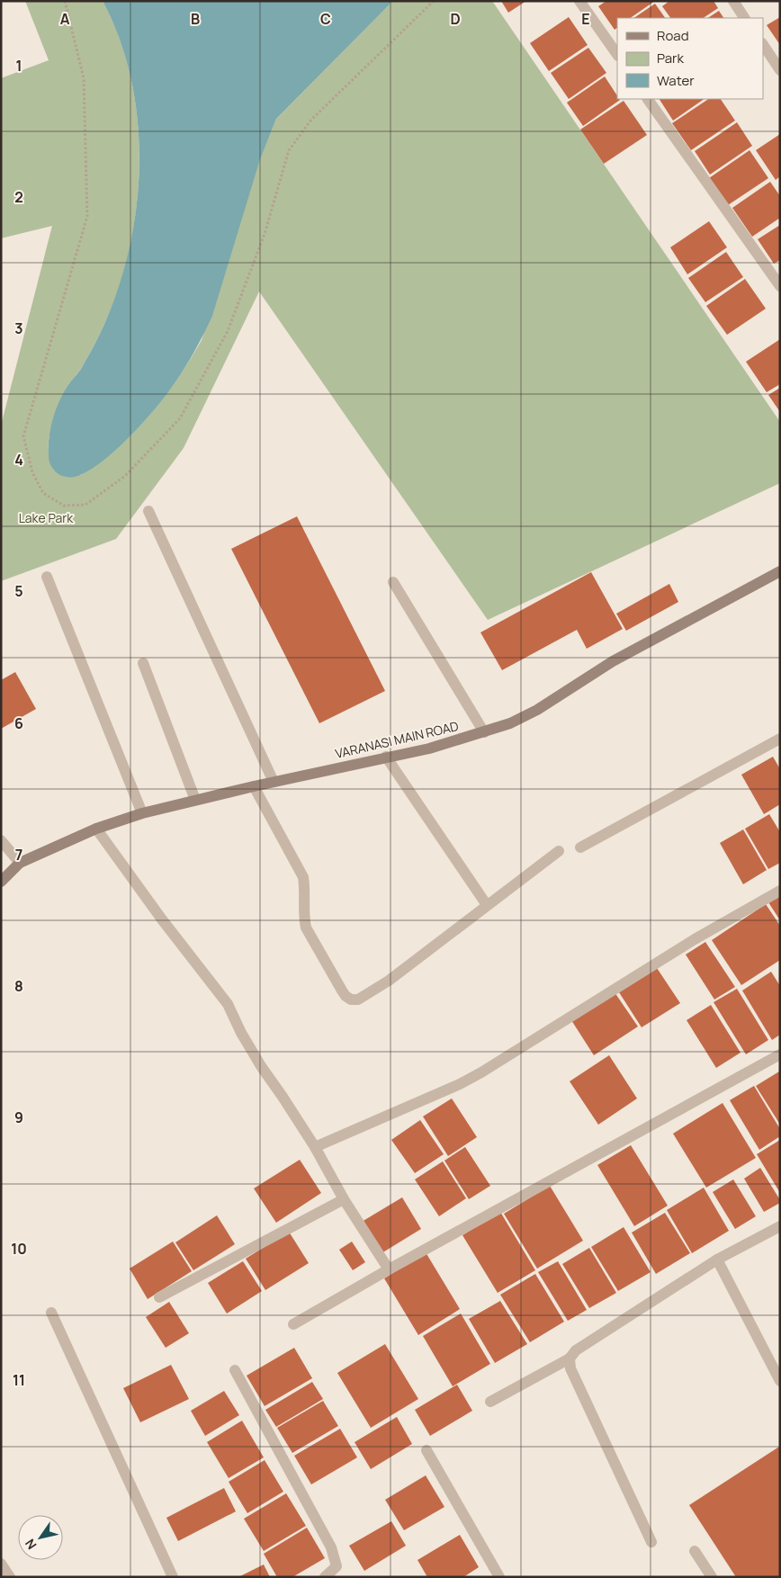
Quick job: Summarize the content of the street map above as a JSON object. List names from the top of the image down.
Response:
{
  "streets": {
    "street": ["VARANASI MAIN ROAD"]
  },
  "parks": ["Lake Park"],
  "legend": ["Road", "Park", "Water"],
  "north": "bottom left",
  "grid": {
    "columns": [
      "A",
      "B",
      "C",
      "D",
      "E"
    ],
    "rows": [
      "1",
      "2",
      "3",
      "4",
      "5",
      "6",
      "7",
      "8",
      "9",
      "10",
      "11"
    ]
  }
}
